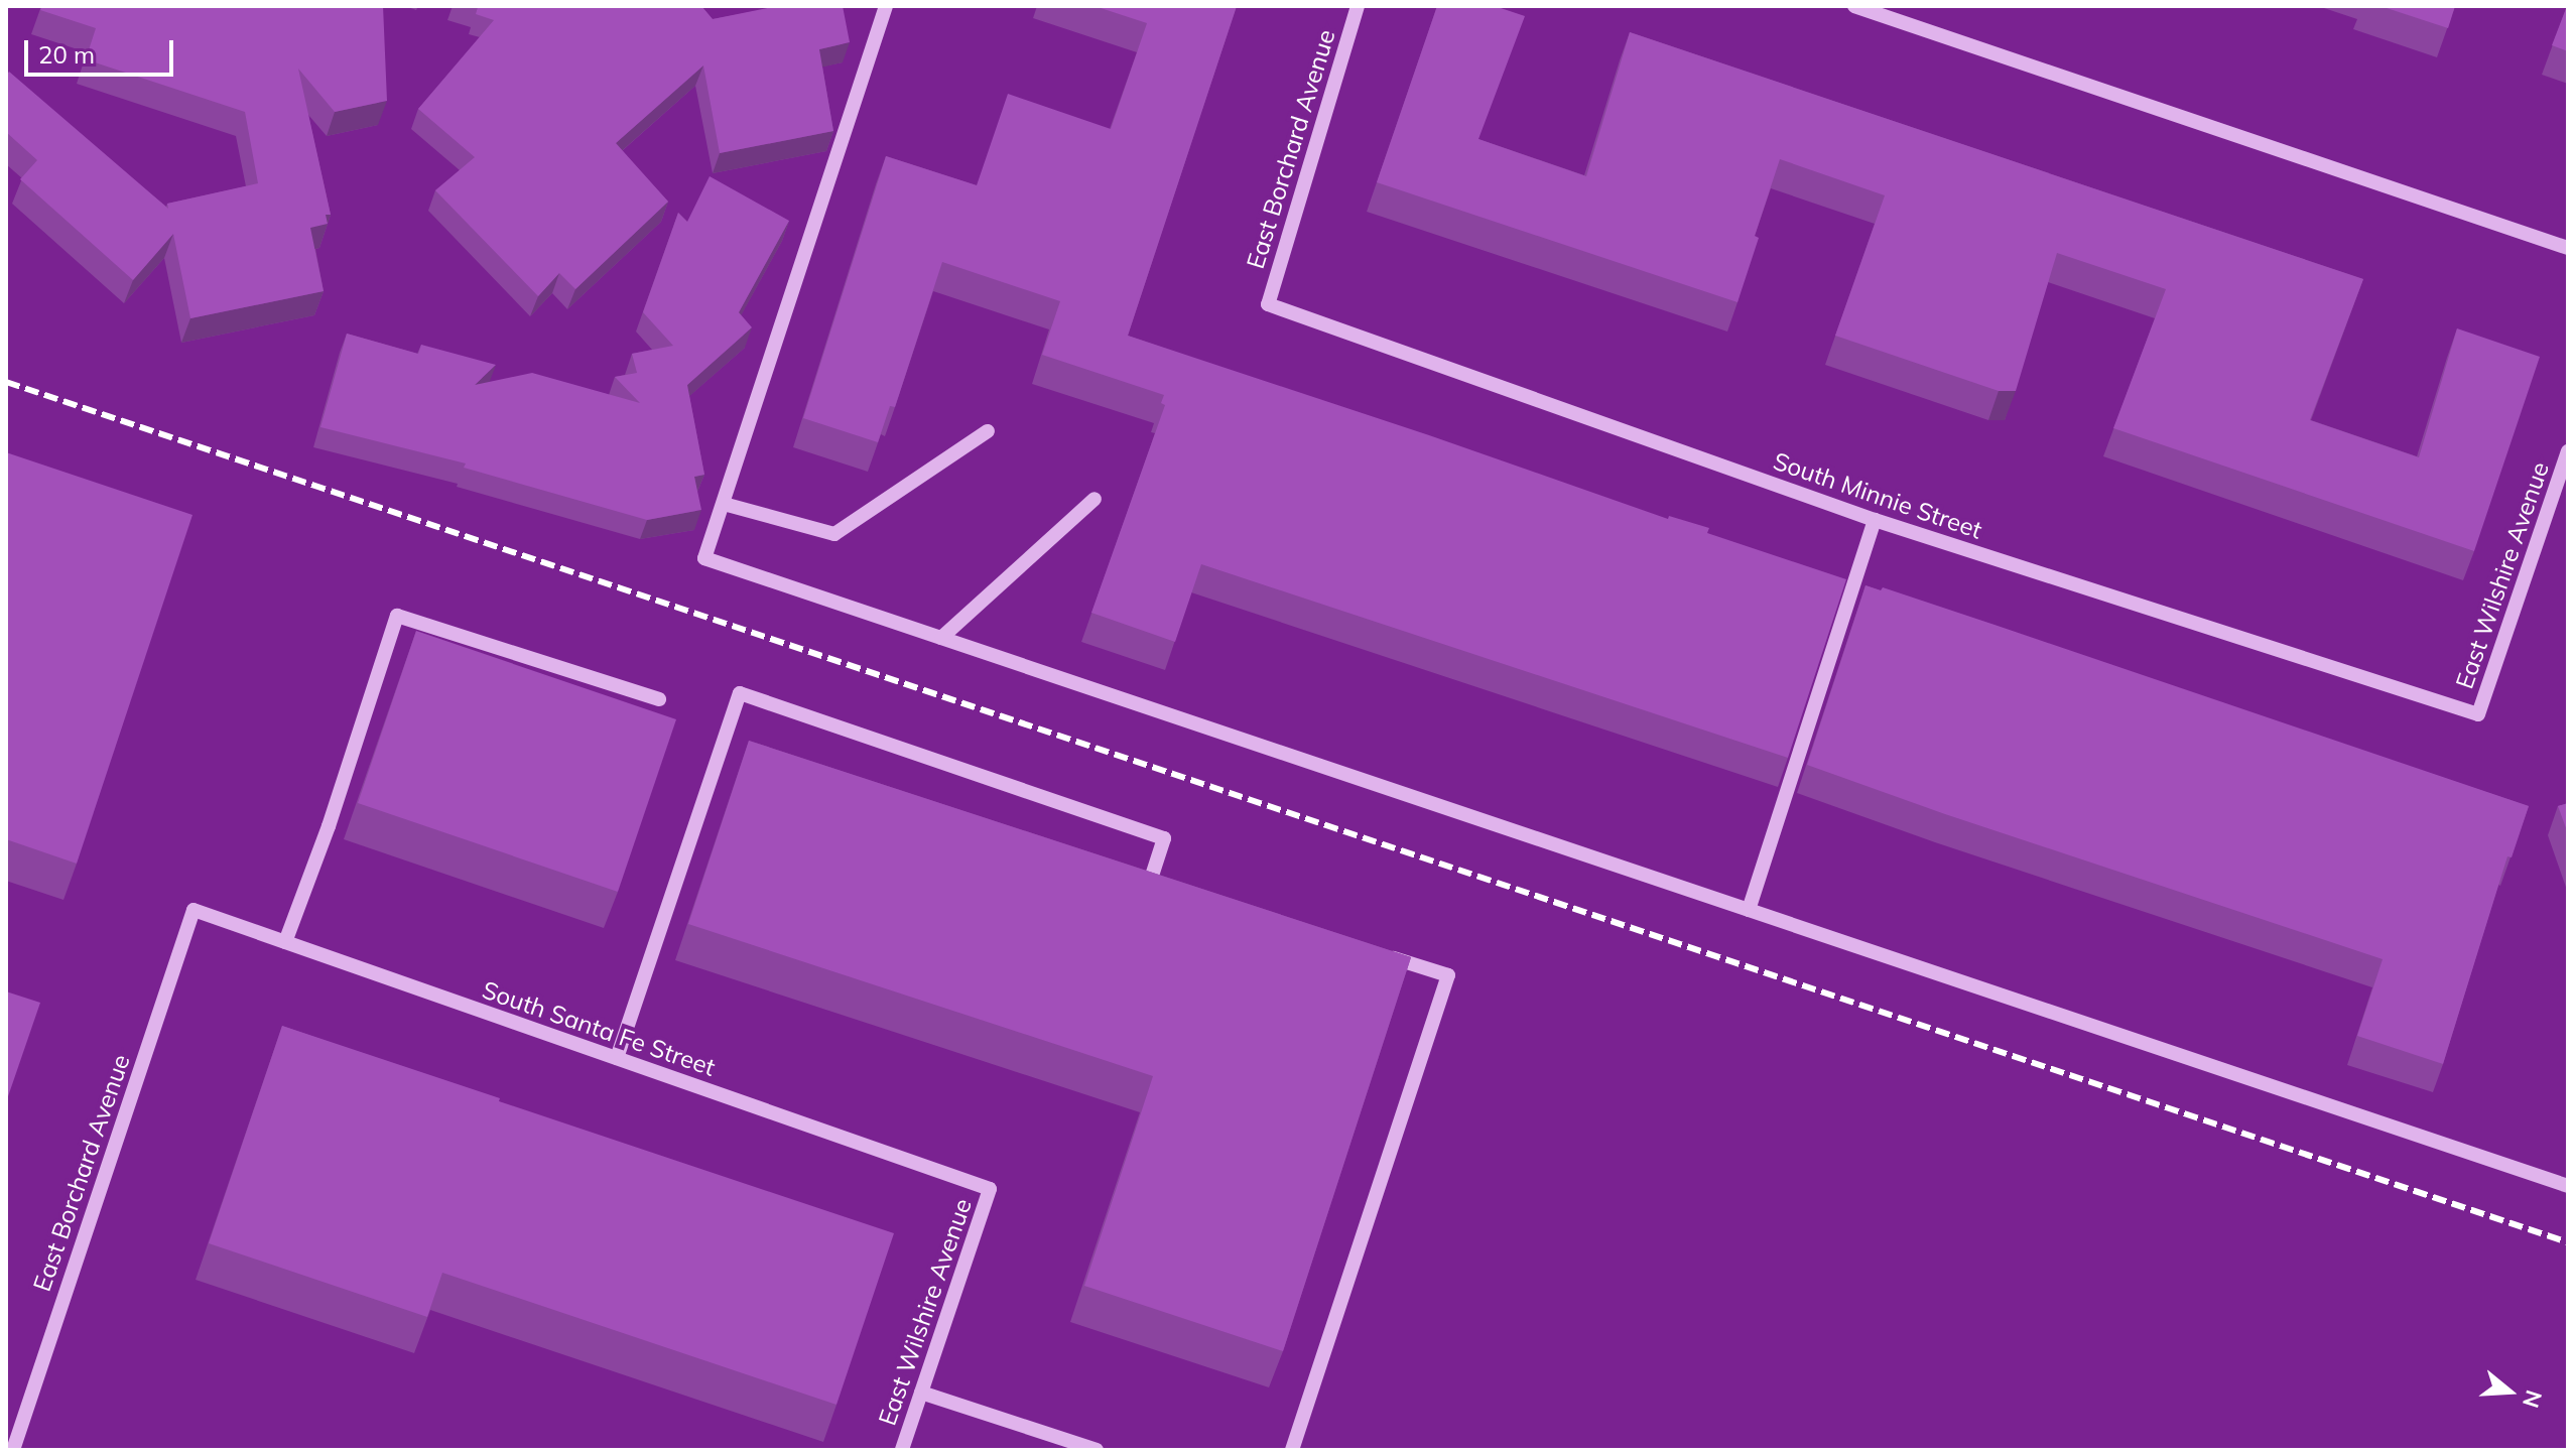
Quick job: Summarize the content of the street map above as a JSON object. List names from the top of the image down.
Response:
{
  "streets": {
    "street": [
      "East Borchard Avenue",
      "South Minnie Street",
      "East Wilshire Avenue",
      "South Santa Fe Street"
    ]
  },
  "crossings": [
    ["East Borchard Avenue", "South Minnie Street"],
    ["East Borchard Avenue", "South Santa Fe Street"],
    ["South Minnie Street", "East Wilshire Avenue"],
    ["East Wilshire Avenue", "South Santa Fe Street"]
  ],
  "scale_bar": "20 m",
  "north": "right"
}
